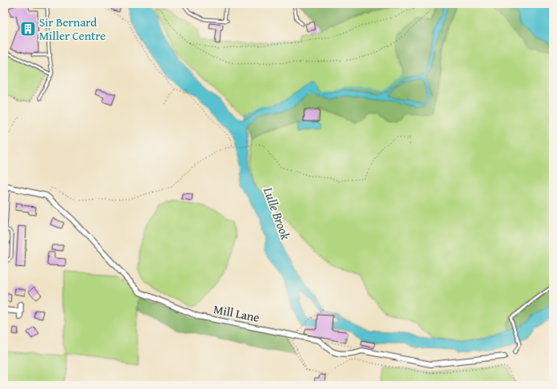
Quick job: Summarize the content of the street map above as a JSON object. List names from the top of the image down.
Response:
{
  "streets": {
    "street": ["Mill Lane"]
  },
  "water": ["Lulle Brook"],
  "places": {
    "building": ["Sir Bernard Miller Centre"]
  }
}
